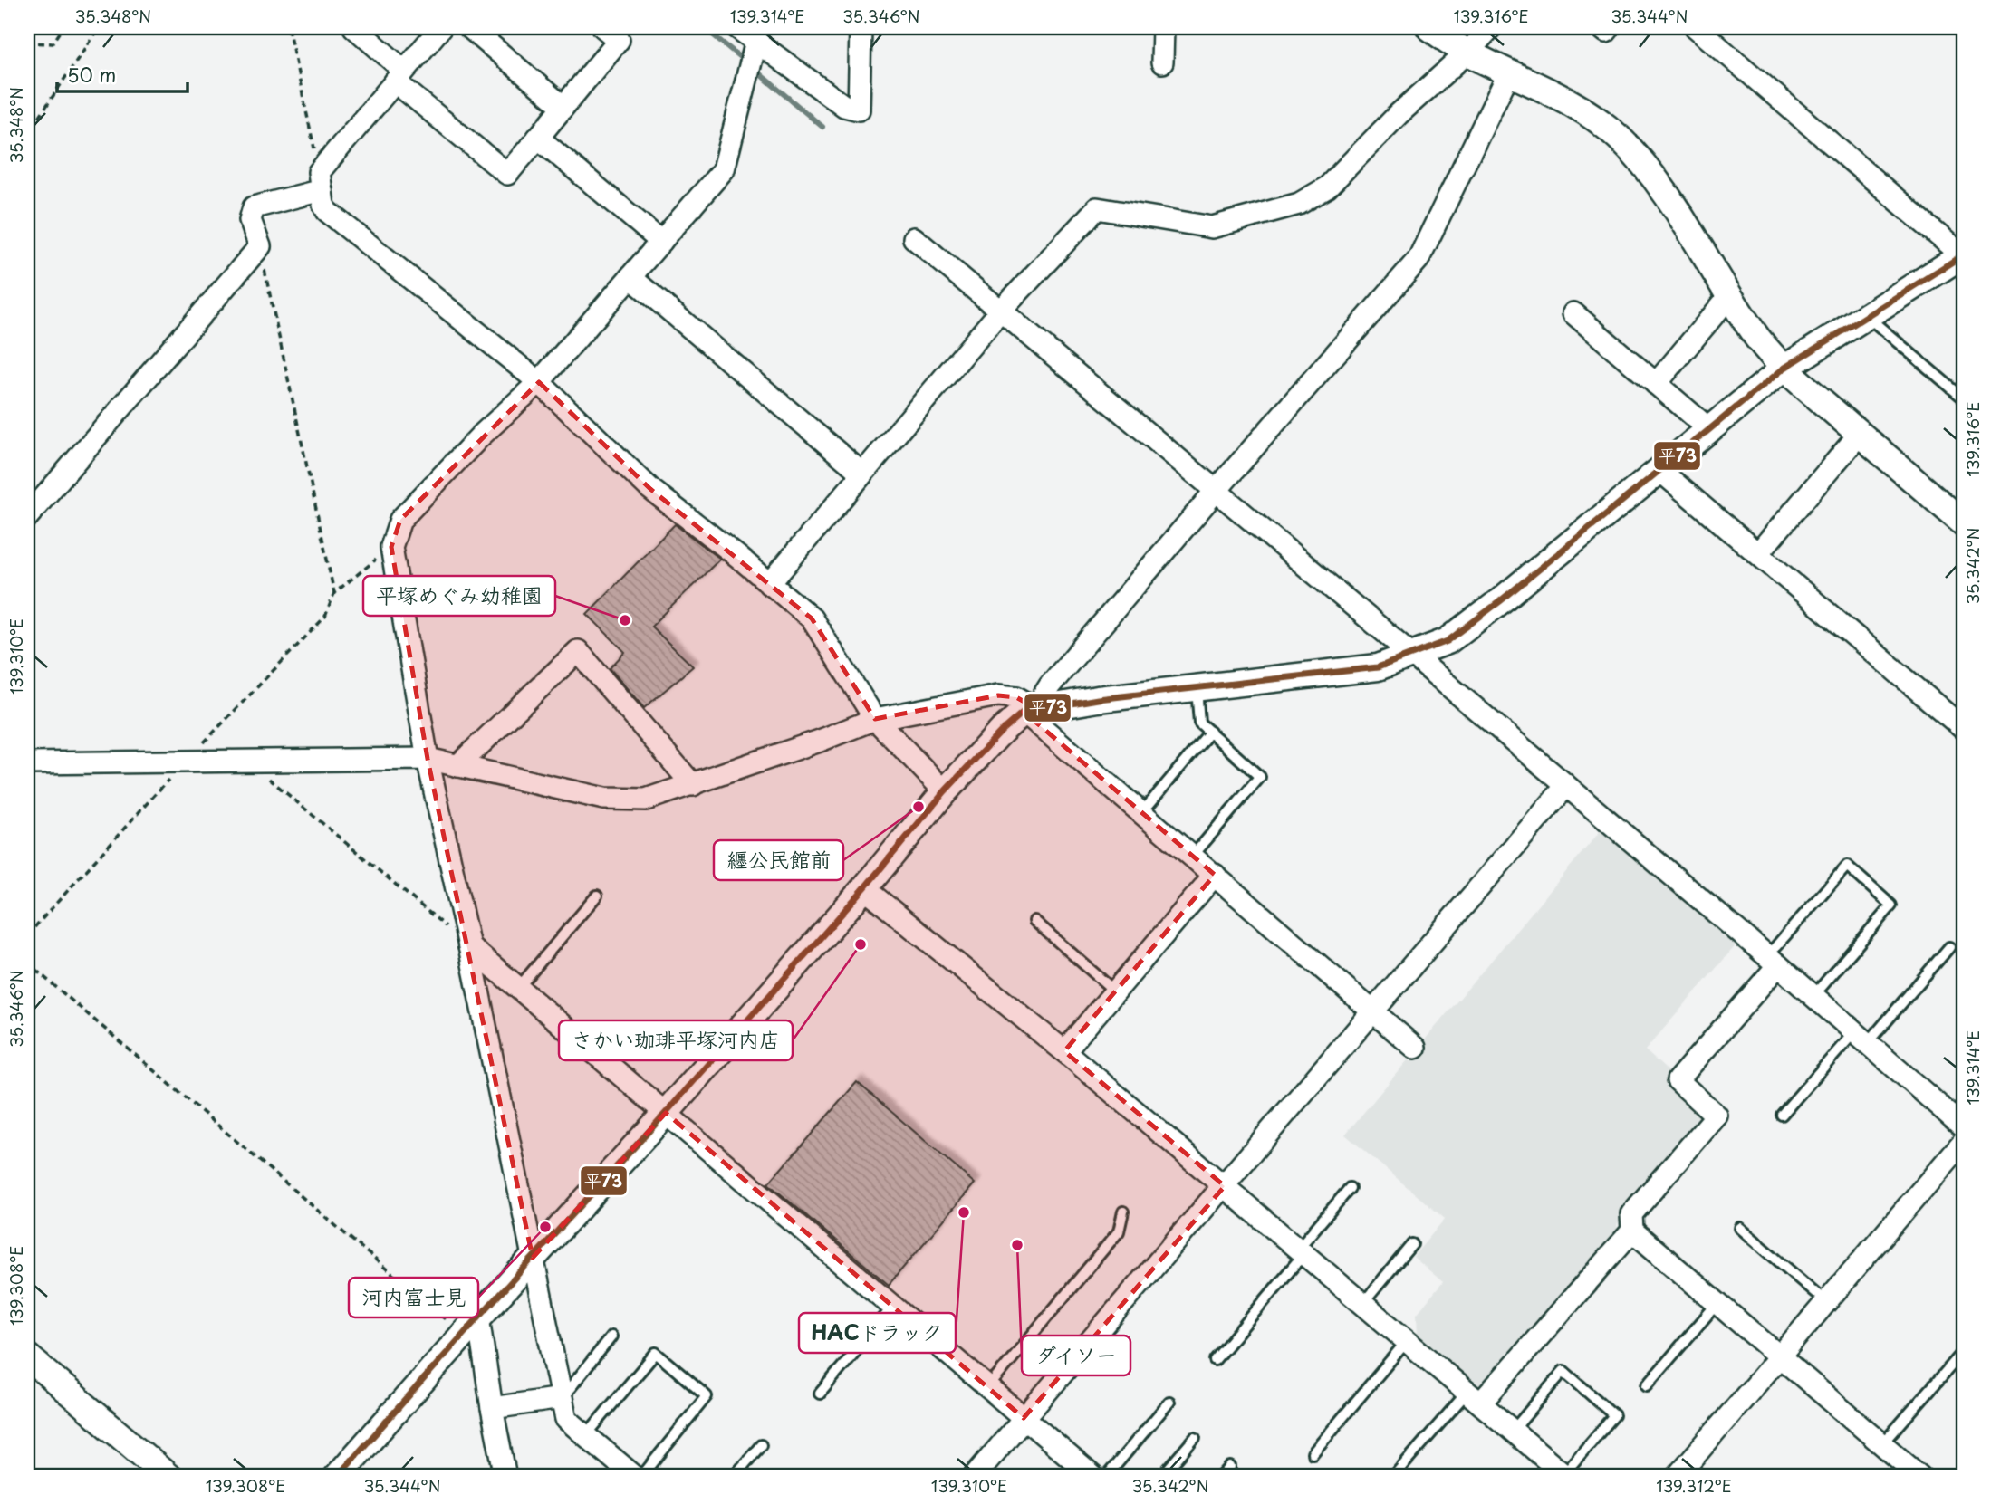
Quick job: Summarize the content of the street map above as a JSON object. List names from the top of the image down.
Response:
{
  "places": [
    "平塚めぐみ幼稚園",
    "纒公民館前",
    "さかい珈琲平塚河内店",
    "HACドラック",
    "河内富士見",
    "ダイソー"
  ],
  "lines": ["transit line 平73"],
  "scale_bar": "50 m",
  "coordinates": [
    "35.348°N",
    "139.314°E",
    "35.346°N",
    "139.316°E",
    "35.344°N",
    "35.342°N",
    "139.310°E",
    "139.308°E",
    "139.312°E"
  ]
}
